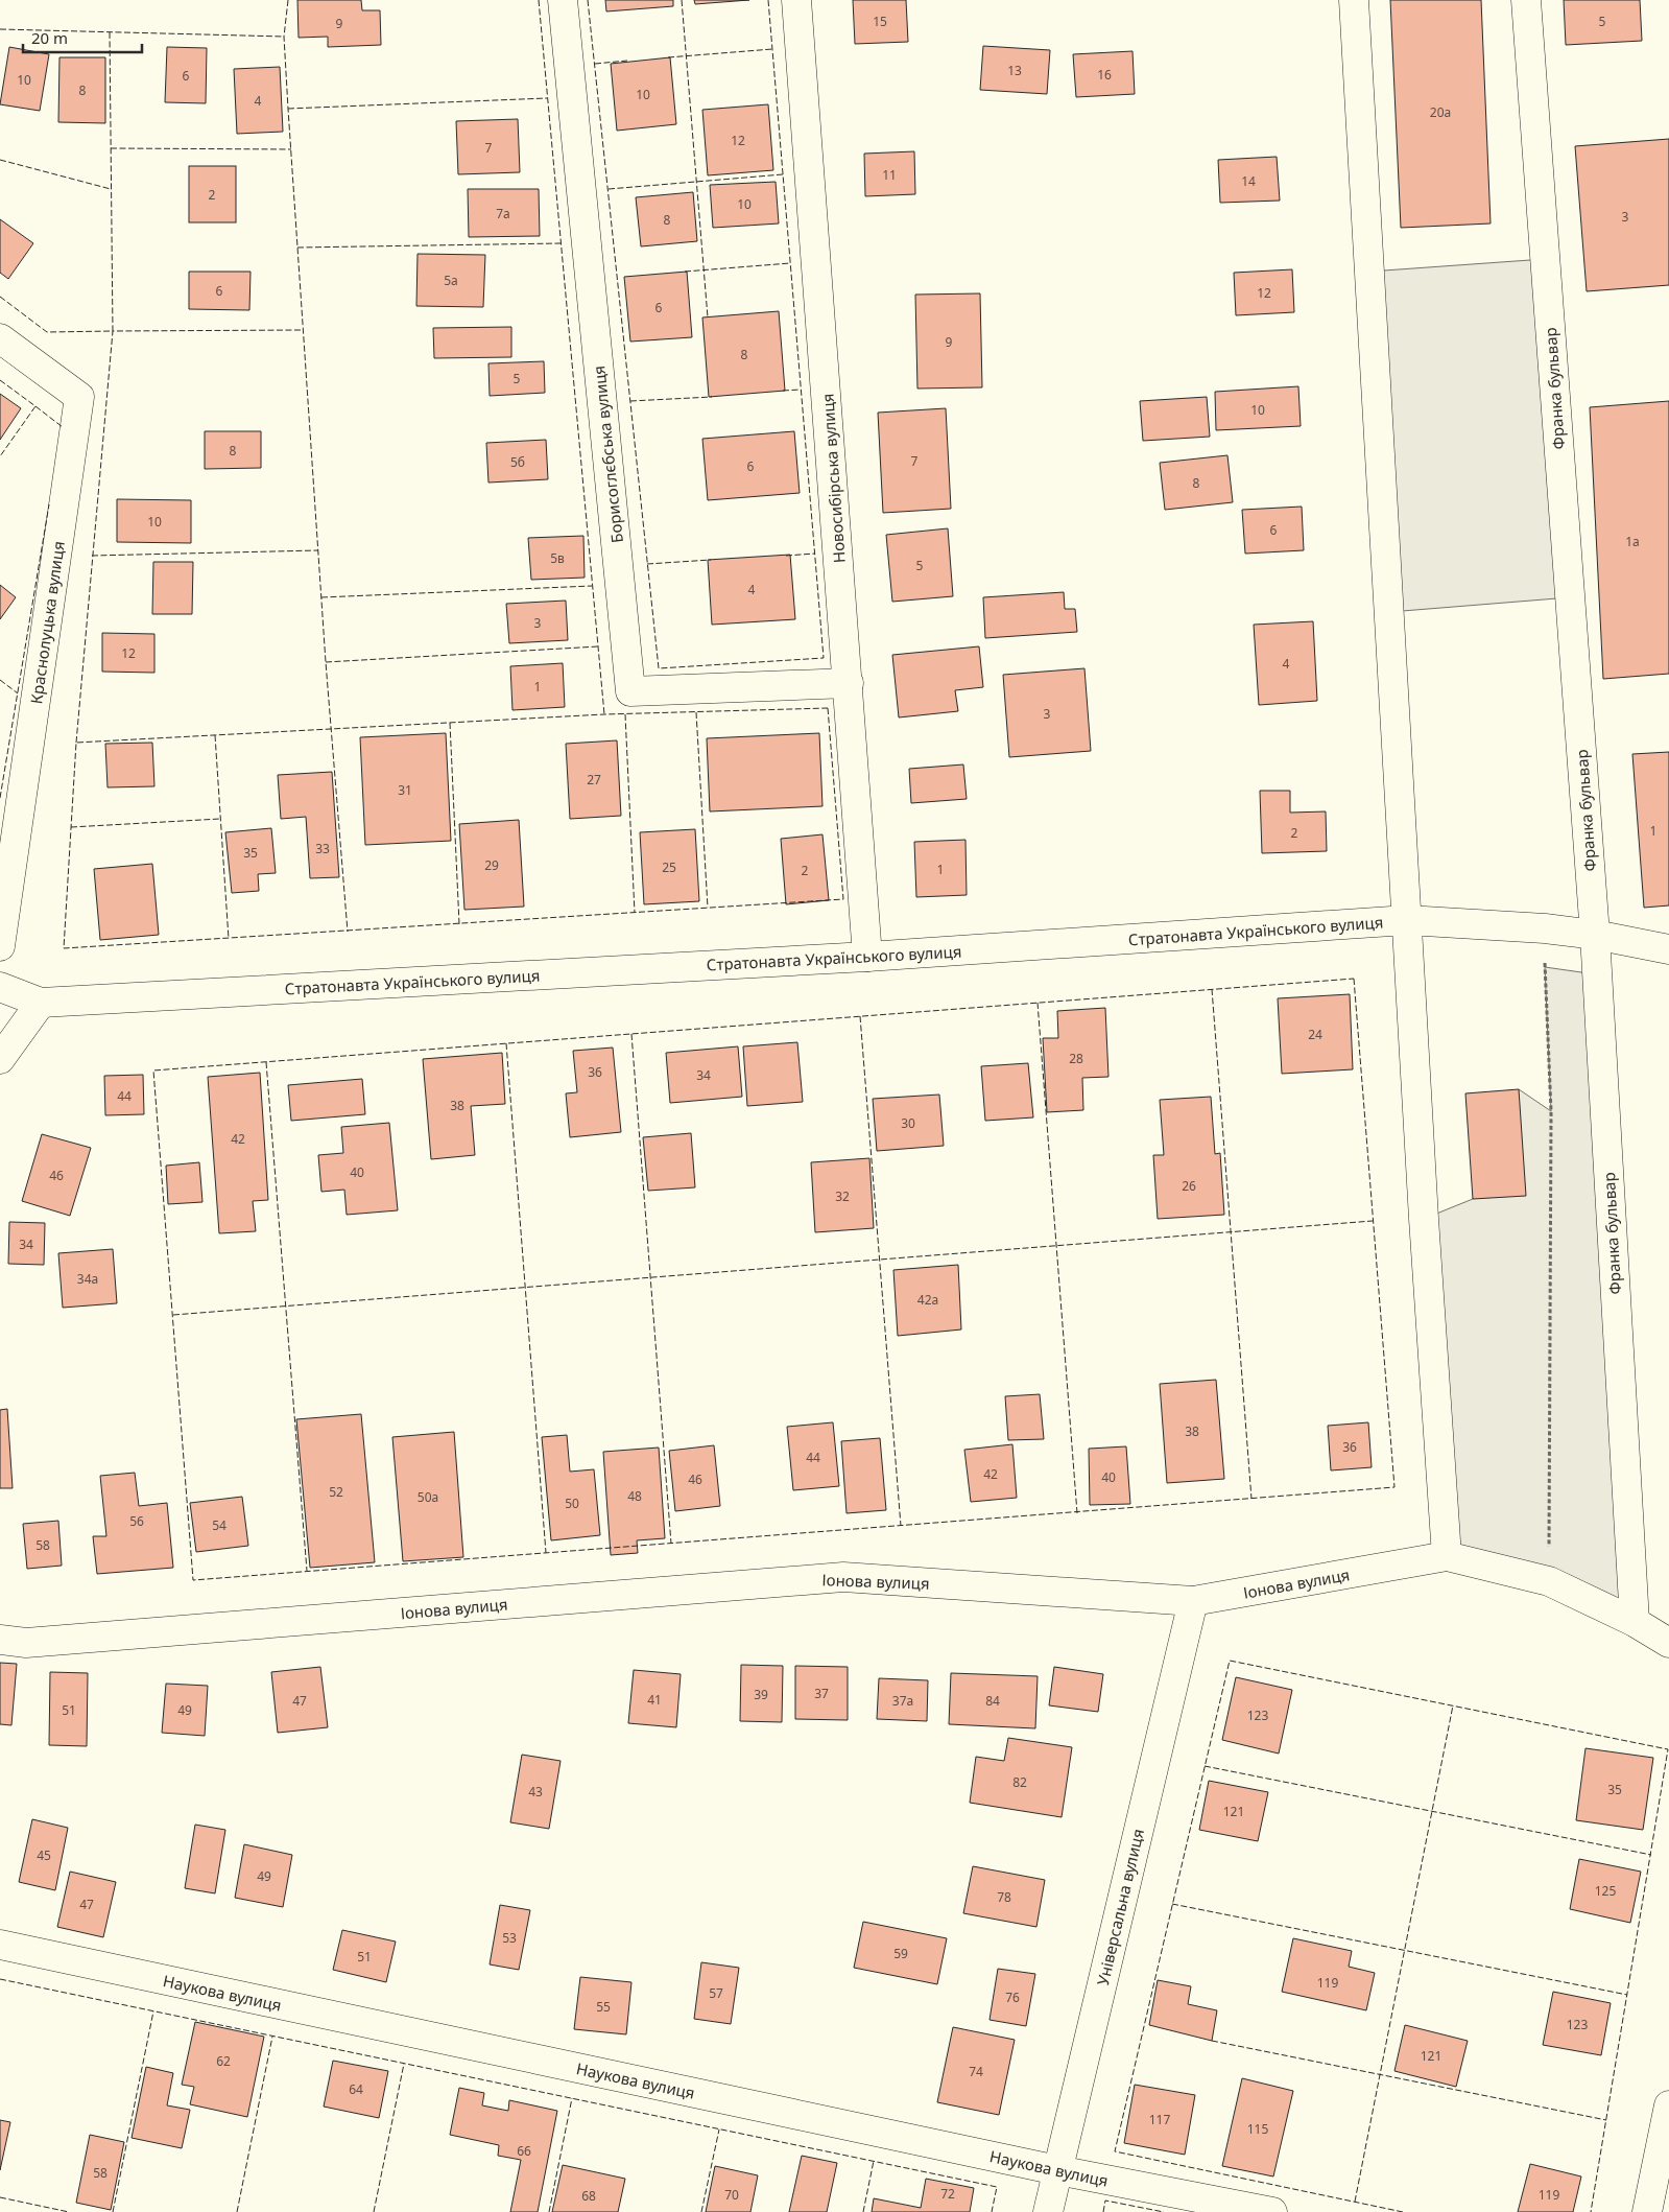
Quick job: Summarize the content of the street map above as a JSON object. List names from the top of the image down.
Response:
{
  "streets": {
    "street": [
      "Франка бульвар",
      "Борисоглєбська вулиця",
      "Новосибірська вулиця",
      "Краснолуцька вулиця",
      "Стратонавта Українського вулиця",
      "Іонова вулиця",
      "Універсальна вулиця",
      "Наукова вулиця"
    ]
  },
  "crossings": [
    ["Франка бульвар", "Стратонавта Українського вулиця"],
    ["Франка бульвар", "Іонова вулиця"],
    ["Борисоглєбська вулиця", "Новосибірська вулиця"],
    ["Новосибірська вулиця", "Стратонавта Українського вулиця"],
    ["Іонова вулиця", "Універсальна вулиця"],
    ["Універсальна вулиця", "Наукова вулиця"]
  ],
  "house_numbers": [
    "15",
    "5",
    "9",
    "13",
    "16",
    "6",
    "10",
    "8",
    "10",
    "4",
    "20а",
    "12",
    "7",
    "11",
    "14",
    "2",
    "10",
    "7а",
    "3",
    "8",
    "5а",
    "6",
    "12",
    "6",
    "9",
    "8",
    "5",
    "10",
    "8",
    "7",
    "5б",
    "6",
    "8",
    "10",
    "6",
    "1а",
    "5в",
    "5",
    "4",
    "3",
    "12",
    "4",
    "1",
    "3",
    "27",
    "31",
    "1",
    "2",
    "33",
    "35",
    "29",
    "25",
    "1",
    "2",
    "24",
    "28",
    "36",
    "34",
    "44",
    "38",
    "30",
    "42",
    "40",
    "46",
    "26",
    "32",
    "34",
    "34а",
    "42а",
    "38",
    "36",
    "44",
    "42",
    "40",
    "46",
    "52",
    "48",
    "50а",
    "50",
    "56",
    "54",
    "58",
    "37",
    "39",
    "41",
    "47",
    "37а",
    "84",
    "51",
    "49",
    "123",
    "82",
    "35",
    "43",
    "121",
    "45",
    "49",
    "125",
    "78",
    "47",
    "53",
    "59",
    "51",
    "119",
    "57",
    "76",
    "55",
    "123",
    "121",
    "62",
    "74",
    "64",
    "117",
    "115",
    "66",
    "58",
    "72",
    "70",
    "119",
    "68"
  ],
  "scale_bar": "20 m"
}
